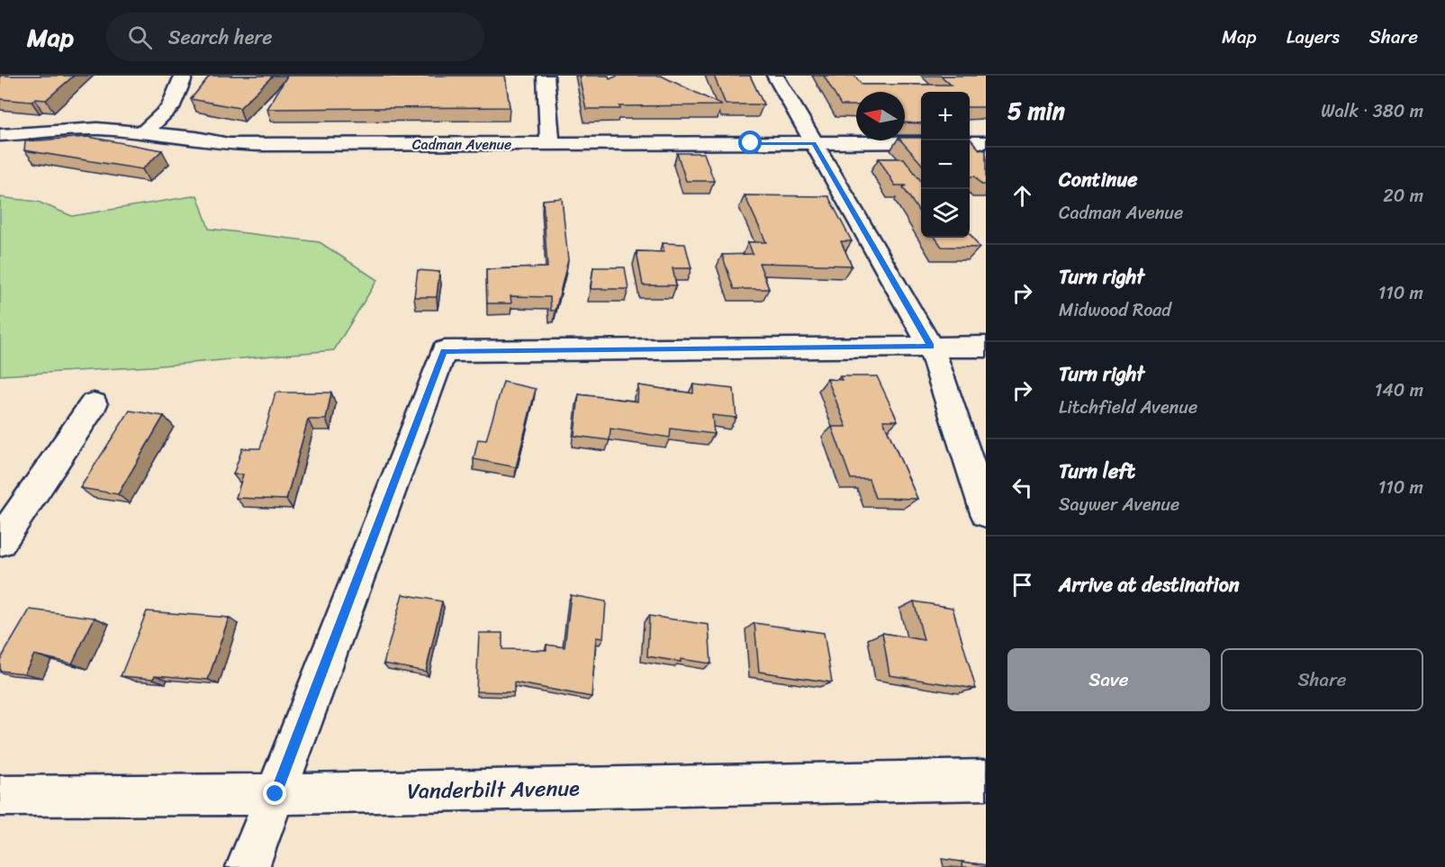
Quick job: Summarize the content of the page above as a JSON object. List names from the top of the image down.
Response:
{
  "streets": {
    "street": ["Cadman Avenue", "Vanderbilt Avenue"]
  },
  "north": "left",
  "page": {
    "header": "Map",
    "search": "Search here",
    "nav": ["Map", "Layers", "Share"],
    "heading": ["5 min", "Walk · 380 m"],
    "map_buttons": ["+", "−"],
    "list": [
      ["Continue", "Cadman Avenue", "20 m"],
      ["Turn right", "Midwood Road", "110 m"],
      ["Turn right", "Litchfield Avenue", "140 m"],
      ["Turn left", "Saywer Avenue", "110 m"],
      "Arrive at destination"
    ],
    "buttons": ["Save", "Share"]
  }
}
